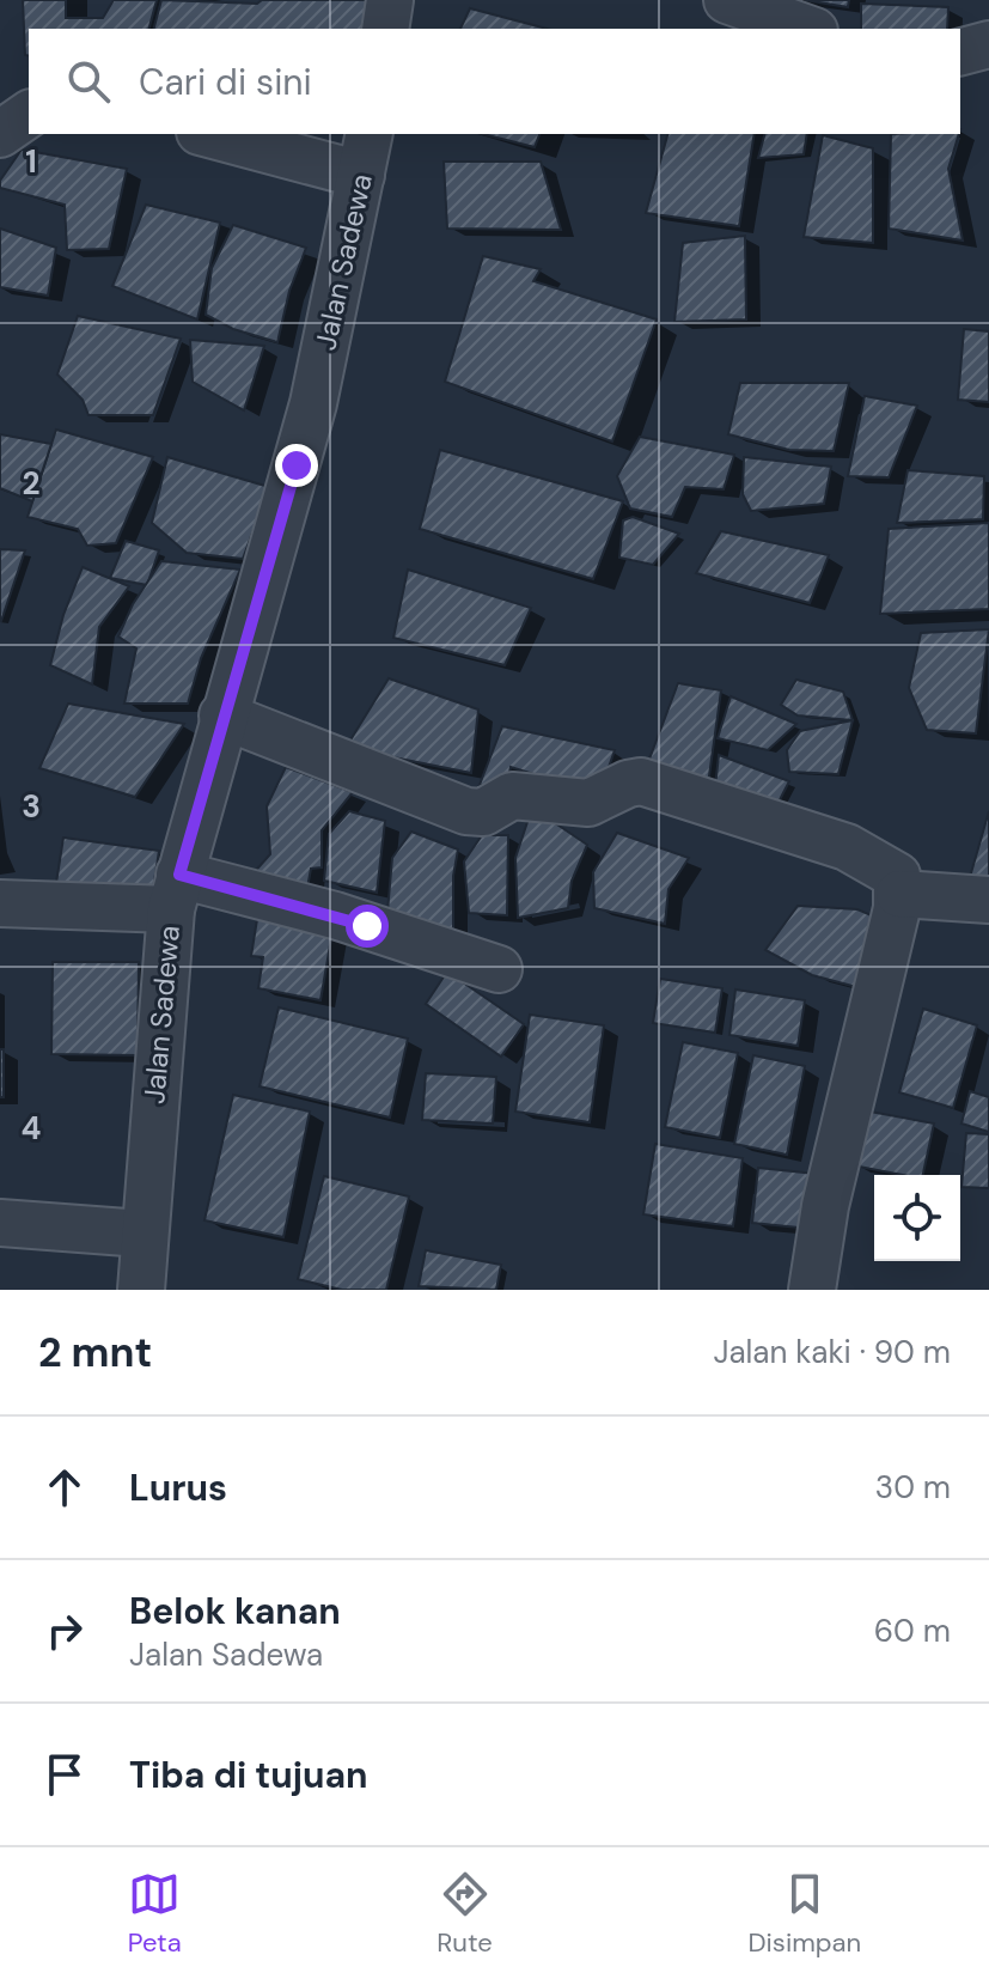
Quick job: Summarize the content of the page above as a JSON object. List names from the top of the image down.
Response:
{
  "streets": {
    "street": ["Jalan Sadewa"]
  },
  "page": {
    "search": "Cari di sini",
    "heading": ["2 mnt", "Jalan kaki · 90 m"],
    "list": [
      ["Lurus", "30 m"],
      ["Belok kanan", "Jalan Sadewa", "60 m"],
      "Tiba di tujuan"
    ],
    "nav": ["Peta", "Rute", "Disimpan"]
  },
  "grid": {
    "rows": [
      "1",
      "2",
      "3",
      "4"
    ]
  }
}
